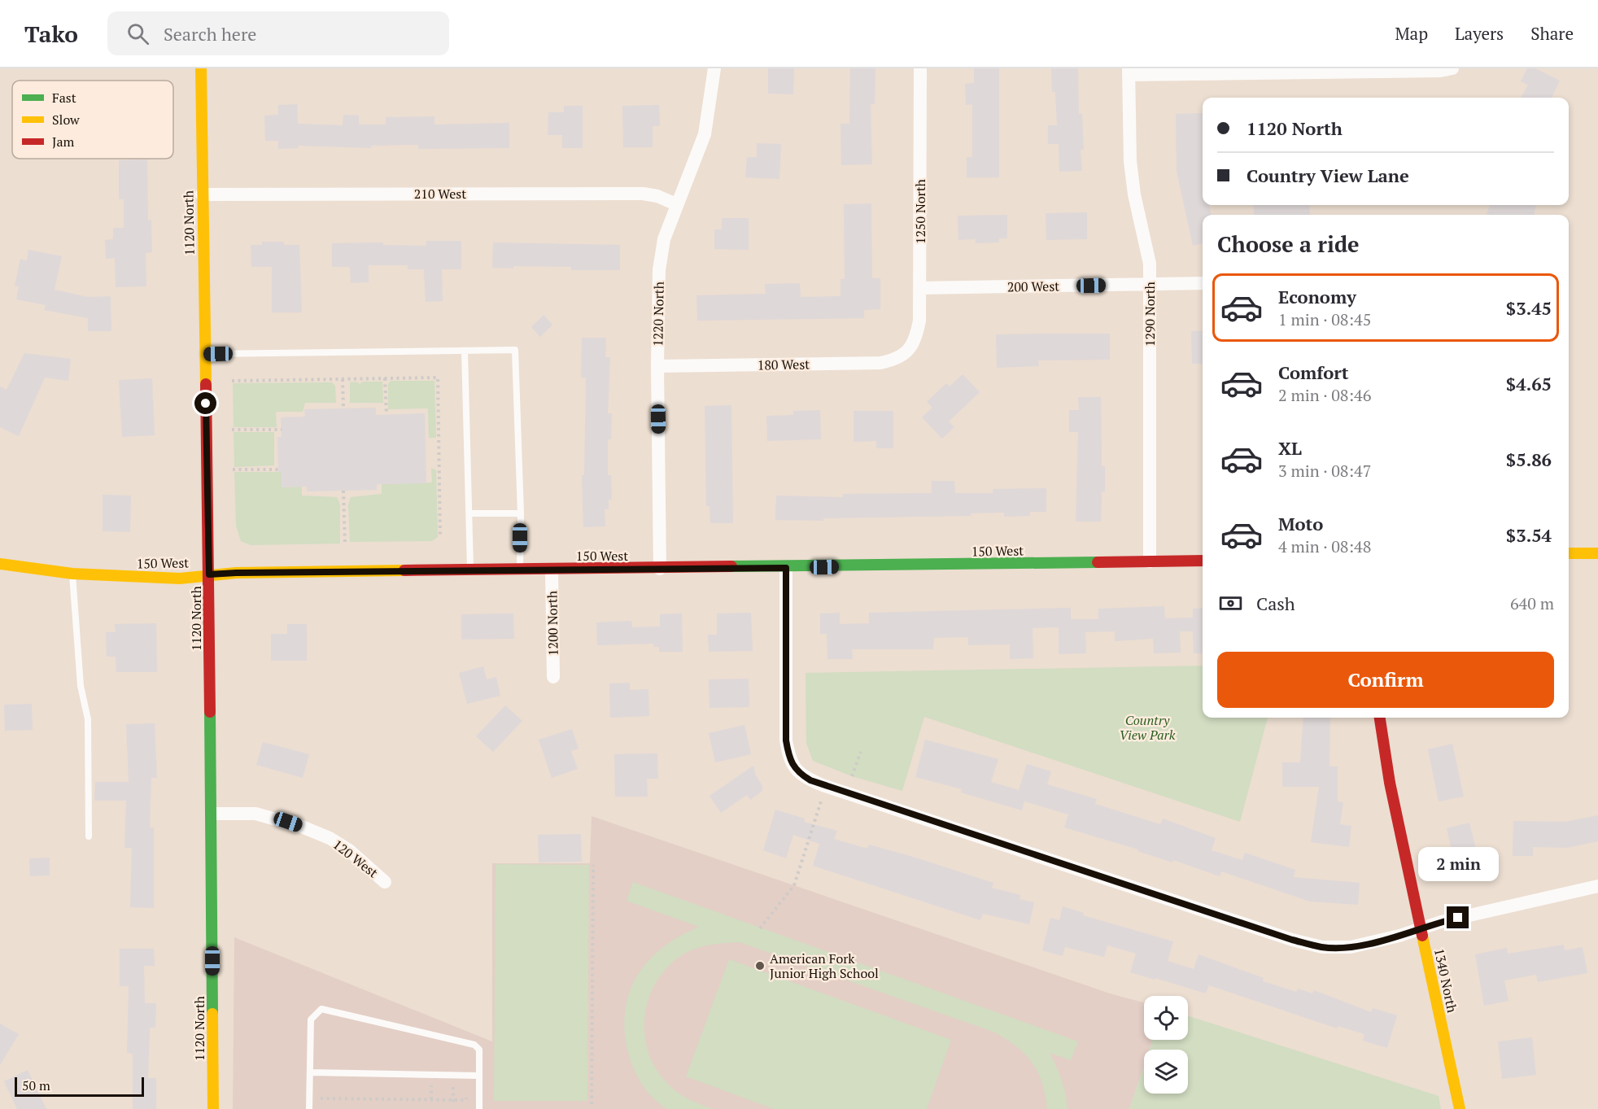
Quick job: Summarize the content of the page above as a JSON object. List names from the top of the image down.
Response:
{
  "streets": {
    "street": [
      "210 West",
      "1250 North",
      "1120 North",
      "200 West",
      "1220 North",
      "1290 North",
      "180 West",
      "150 West",
      "1200 North",
      "120 West",
      "1340 North"
    ]
  },
  "crossings": [
    ["210 West", "1120 North"],
    ["210 West", "1220 North"],
    ["1250 North", "200 West"],
    ["1250 North", "180 West"],
    ["1120 North", "150 West"],
    ["1120 North", "120 West"],
    ["200 West", "1290 North"],
    ["1220 North", "180 West"],
    ["1220 North", "150 West"],
    ["1290 North", "150 West"],
    ["150 West", "1200 North"]
  ],
  "parks": ["Country View Park"],
  "places": ["American Fork Junior High School"],
  "legend": ["Fast", "Slow", "Jam"],
  "scale_bar": "50 m",
  "page": {
    "header": "Tako",
    "search": "Search here",
    "nav": ["Map", "Layers", "Share"],
    "banner": ["1120 North", "Country View Lane"],
    "heading": "Choose a ride",
    "list": [
      {
        "name": "Economy",
        "note": "1 min · 08:45",
        "value": "$3.45"
      },
      {
        "name": "Comfort",
        "note": "2 min · 08:46",
        "value": "$4.65"
      },
      {
        "name": "XL",
        "note": "3 min · 08:47",
        "value": "$5.86"
      },
      {
        "name": "Moto",
        "note": "4 min · 08:48",
        "value": "$3.54"
      }
    ],
    "pay": ["Cash", "640 m"],
    "buttons": "Confirm",
    "bubble": "2 min",
    "scale": "50 m"
  }
}
